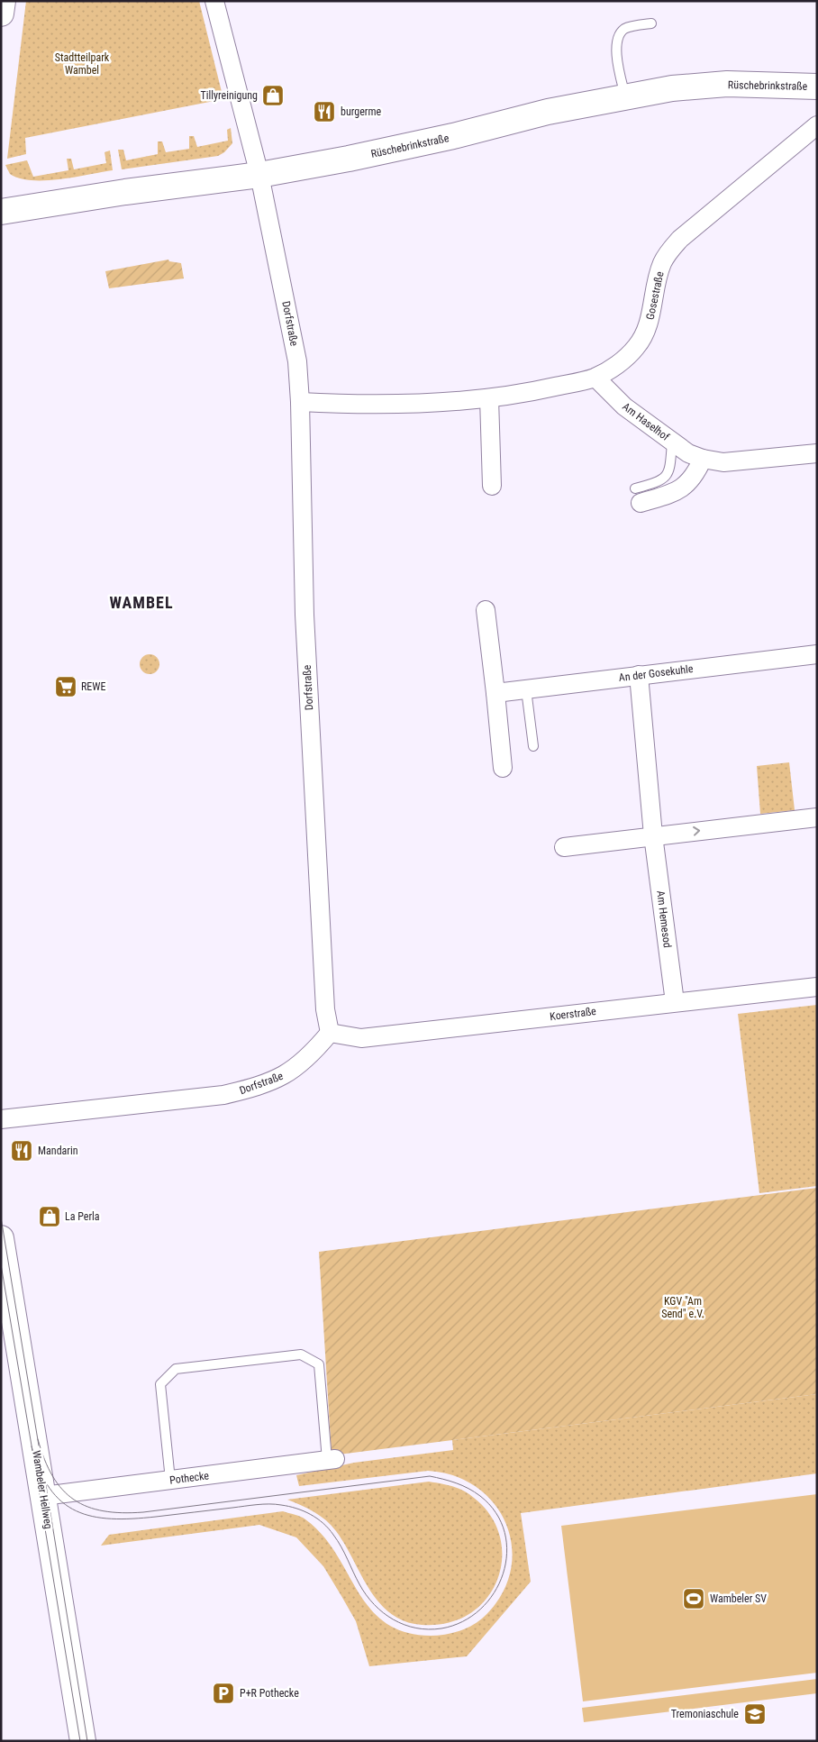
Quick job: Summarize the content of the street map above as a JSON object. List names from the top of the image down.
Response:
{
  "streets": {
    "main road": ["Rüschebrinkstraße", "Wambeler Hellweg"],
    "street": [
      "Gosestraße",
      "Dorfstraße",
      "Am Haselhof",
      "An der Gosekuhle",
      "Am Hemesod",
      "Koerstraße",
      "Pothecke"
    ]
  },
  "crossings": [
    ["Rüschebrinkstraße", "Dorfstraße"],
    ["Gosestraße", "Dorfstraße"],
    ["Gosestraße", "Am Haselhof"],
    ["Dorfstraße", "Koerstraße"],
    ["An der Gosekuhle", "Am Hemesod"],
    ["Am Hemesod", "Koerstraße"],
    ["Pothecke", "Wambeler Hellweg"]
  ],
  "districts": ["WAMBEL"],
  "parks": ["Stadtteilpark Wambel", "KGV \"Am Send\" e.V."],
  "places": {
    "shop": ["Tillyreinigung", "La Perla"],
    "restaurant": ["burgerme", "Mandarin"],
    "supermarket": ["REWE"],
    "sports": ["Wambeler SV"],
    "parking": ["P+R Pothecke"],
    "school or university": ["Tremoniaschule"]
  }
}
